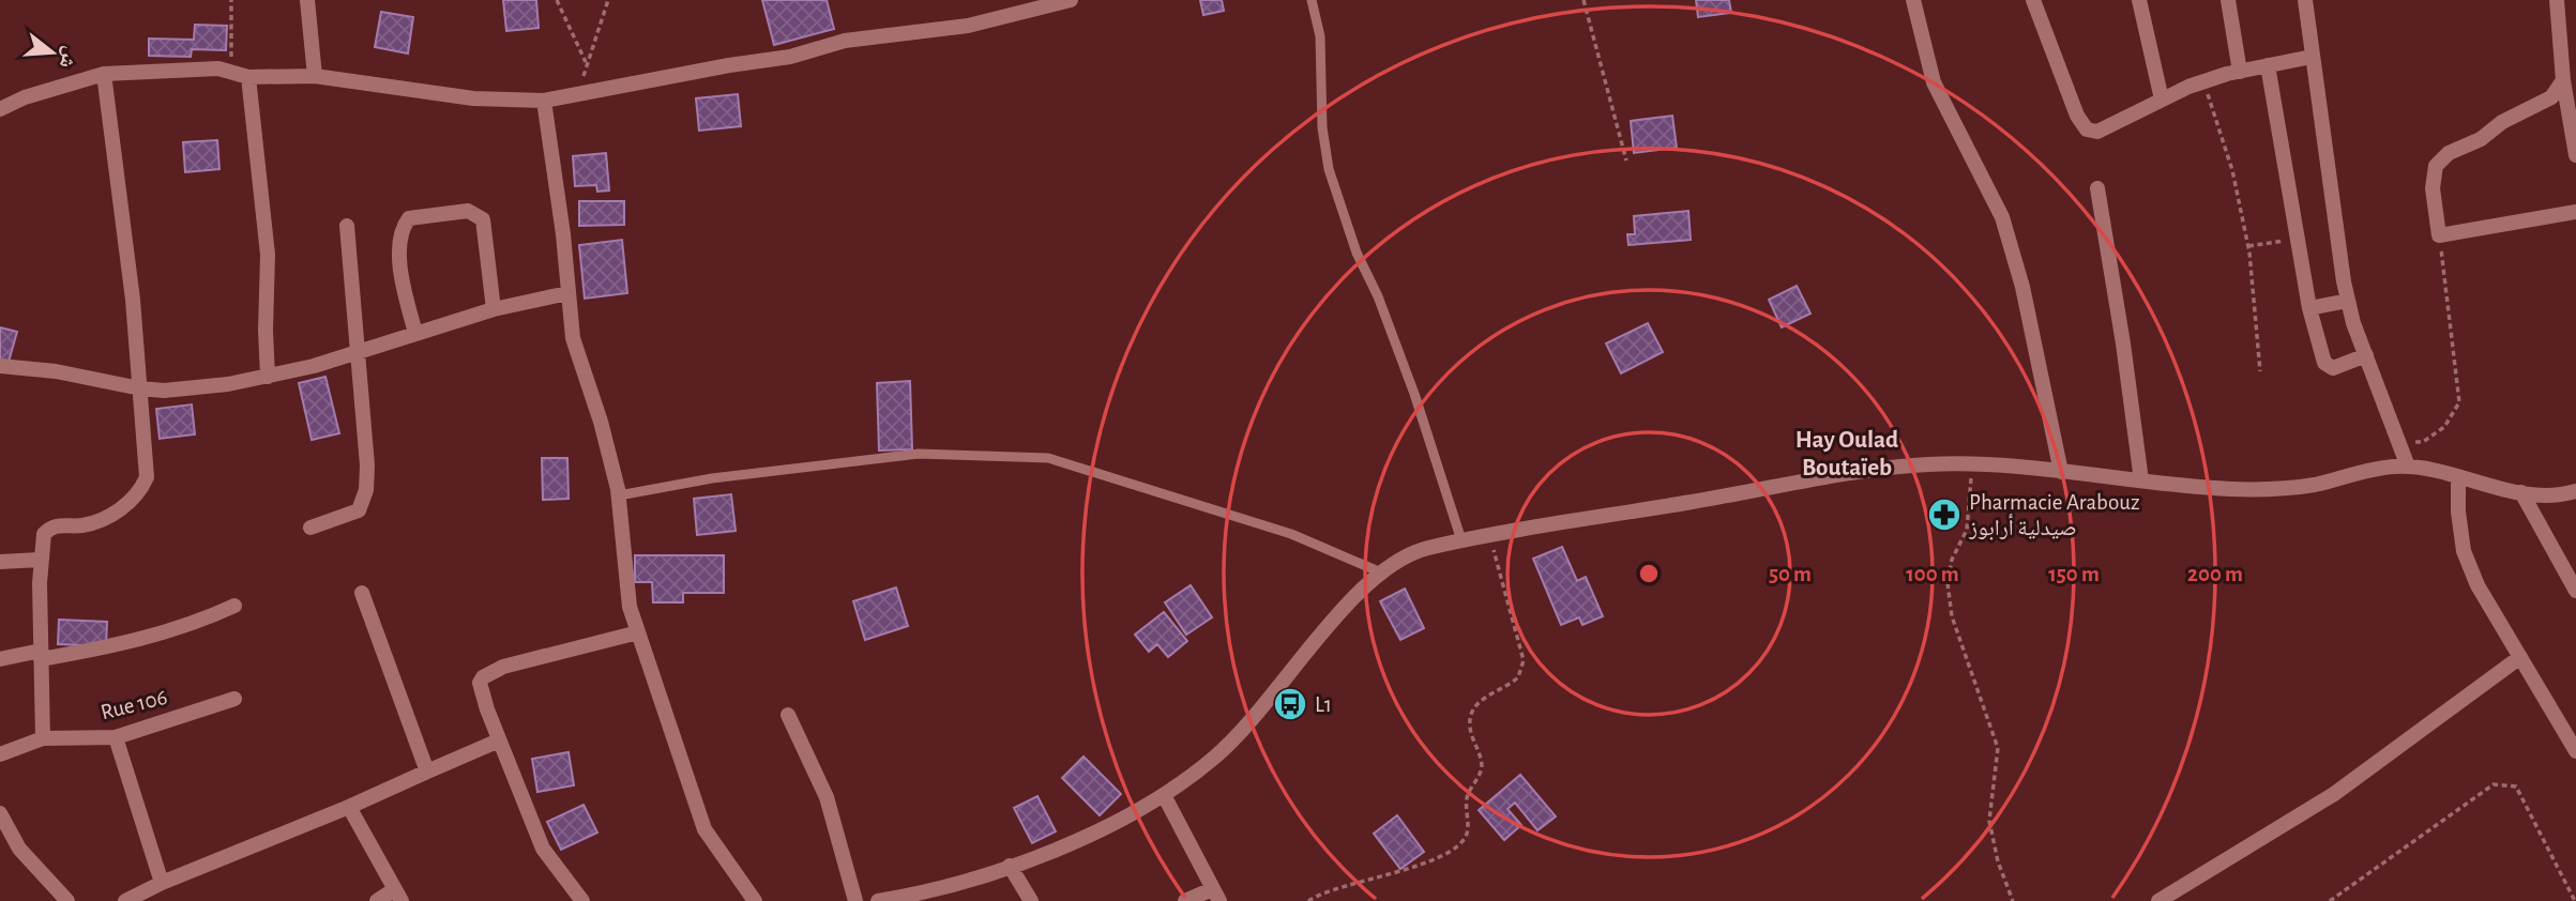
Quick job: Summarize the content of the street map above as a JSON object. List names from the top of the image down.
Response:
{
  "streets": {
    "street": ["Rue 106"]
  },
  "districts": ["Hay Oulad Boutaïeb"],
  "places": {
    "pharmacy": ["Pharmacie Arabouz صيدلية أرابوز"],
    "bus stop": ["L1"]
  },
  "north": "right",
  "rings": [
    "50 m",
    "100 m",
    "150 m",
    "200 m"
  ]
}
